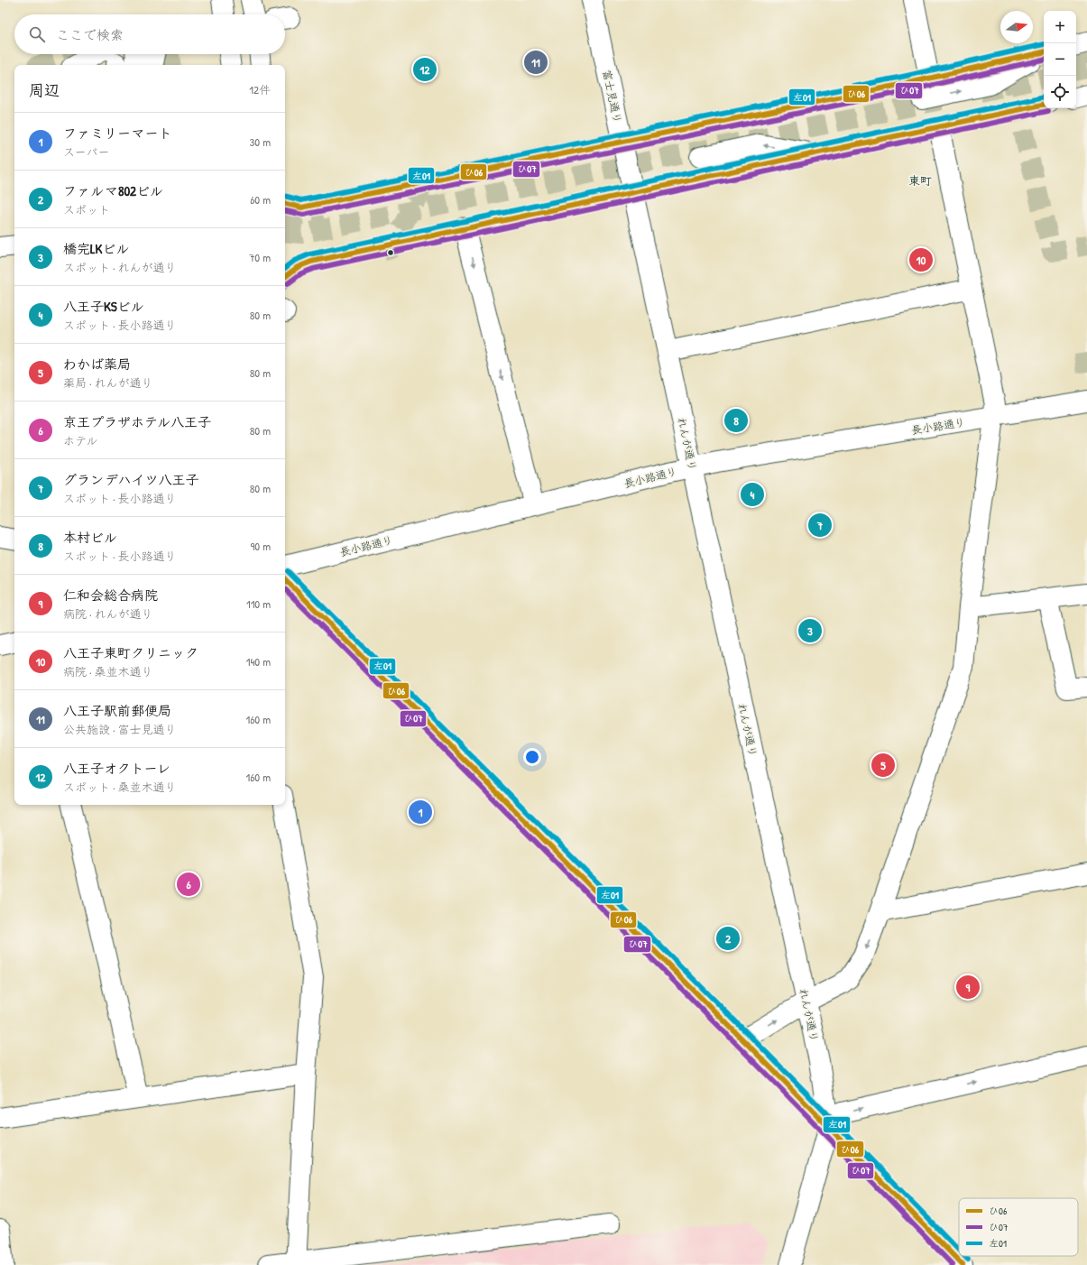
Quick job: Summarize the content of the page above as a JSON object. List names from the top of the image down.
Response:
{
  "streets": {
    "street": ["富士見通り", "長小路通り", "れんが通り"]
  },
  "crossings": [
    ["富士見通り", "れんが通り"],
    ["長小路通り", "れんが通り"]
  ],
  "districts": ["東町"],
  "lines": ["transit line 左01", "transit line ひ06", "transit line ひ07"],
  "legend": ["ひ06", "ひ07", "左01"],
  "north": "right",
  "page": {
    "map_buttons": ["+", "−"],
    "search": "ここで検索",
    "pins": [
      "11",
      "12",
      "10",
      "8",
      "4",
      "7",
      "3",
      "5",
      "1",
      "6",
      "2",
      "9"
    ],
    "heading": ["周辺", "12件"],
    "list": [
      {
        "mark": "1",
        "name": "ファミリーマート",
        "note": "スーパー",
        "value": "30 m"
      },
      {
        "mark": "2",
        "name": "ファルマ802ビル",
        "note": "スポット",
        "value": "60 m"
      },
      {
        "mark": "3",
        "name": "橋完LKビル",
        "note": "スポット · れんが通り",
        "value": "70 m"
      },
      {
        "mark": "4",
        "name": "八王子KSビル",
        "note": "スポット · 長小路通り",
        "value": "80 m"
      },
      {
        "mark": "5",
        "name": "わかば薬局",
        "note": "薬局 · れんが通り",
        "value": "80 m"
      },
      {
        "mark": "6",
        "name": "京王プラザホテル八王子",
        "note": "ホテル",
        "value": "80 m"
      },
      {
        "mark": "7",
        "name": "グランデハイツ八王子",
        "note": "スポット · 長小路通り",
        "value": "80 m"
      },
      {
        "mark": "8",
        "name": "本村ビル",
        "note": "スポット · 長小路通り",
        "value": "90 m"
      },
      {
        "mark": "9",
        "name": "仁和会総合病院",
        "note": "病院 · れんが通り",
        "value": "110 m"
      },
      {
        "mark": "10",
        "name": "八王子東町クリニック",
        "note": "病院 · 桑並木通り",
        "value": "140 m"
      },
      {
        "mark": "11",
        "name": "八王子駅前郵便局",
        "note": "公共施設 · 富士見通り",
        "value": "160 m"
      },
      {
        "mark": "12",
        "name": "八王子オクトーレ",
        "note": "スポット · 桑並木通り",
        "value": "160 m"
      }
    ]
  }
}
